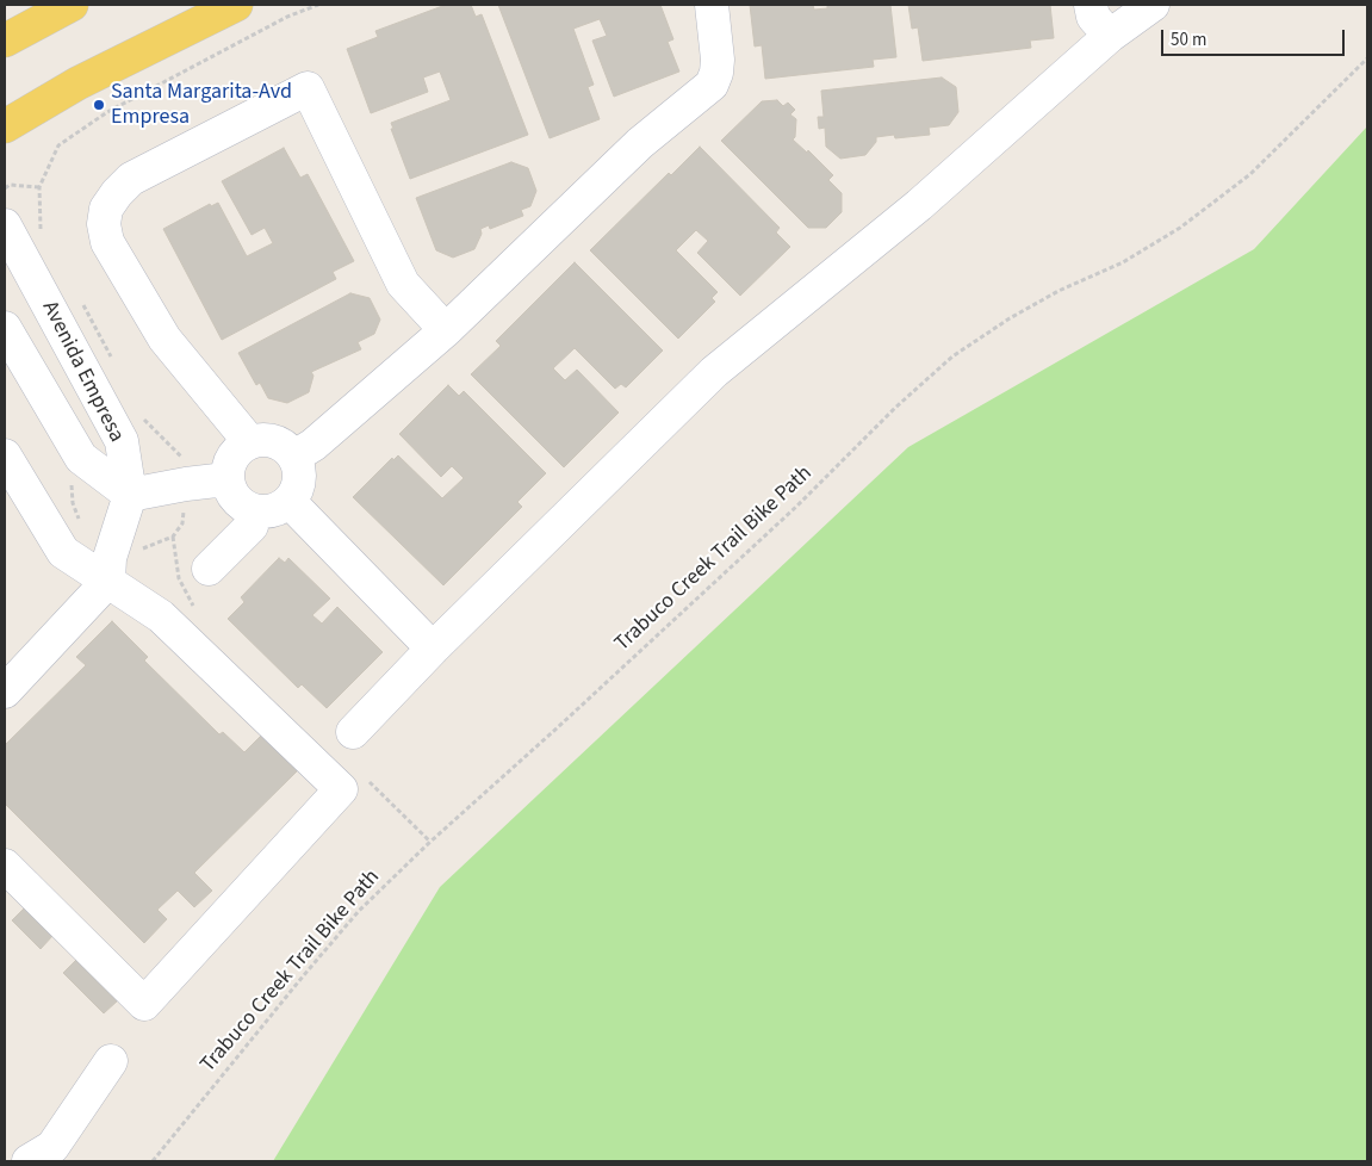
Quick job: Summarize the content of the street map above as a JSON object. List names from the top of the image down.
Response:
{
  "streets": {
    "street": ["Avenida Empresa"],
    "path": ["Trabuco Creek Trail Bike Path"]
  },
  "places": ["Santa Margarita-Avd Empresa"],
  "scale_bar": "50 m"
}
